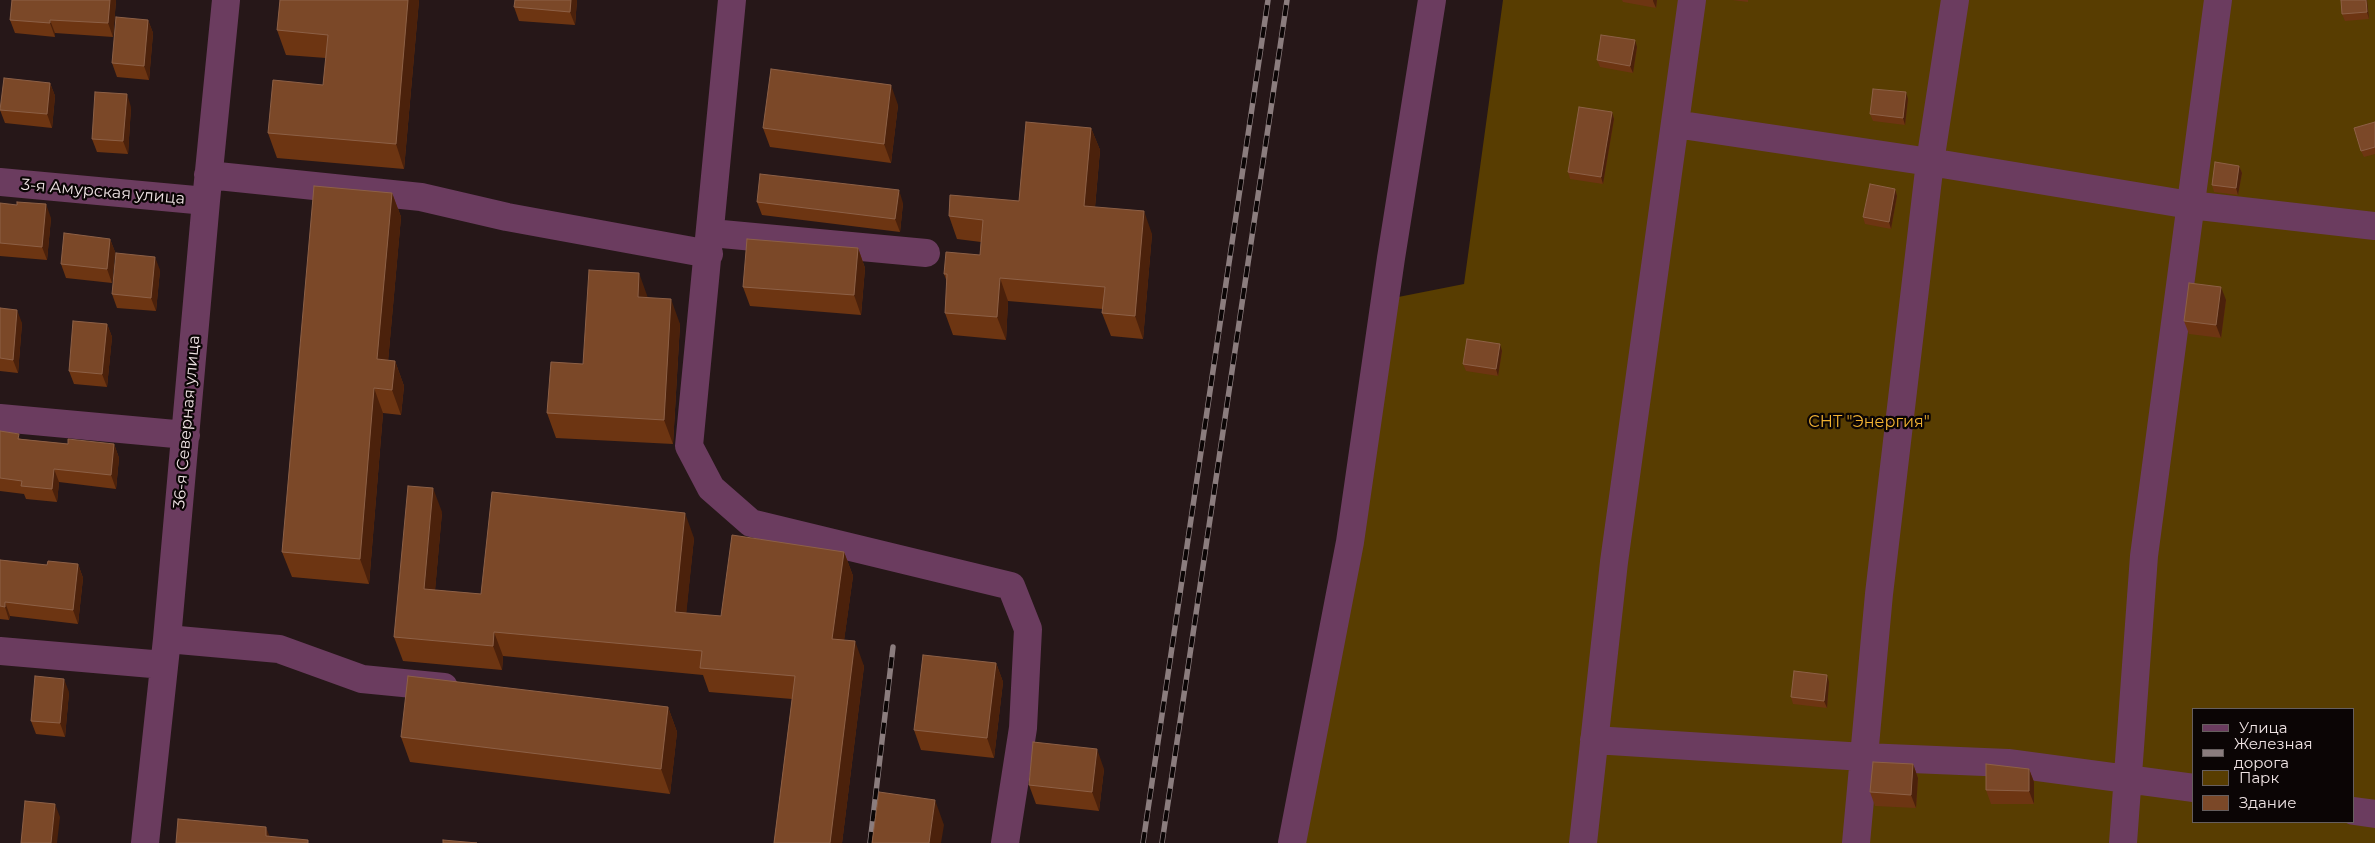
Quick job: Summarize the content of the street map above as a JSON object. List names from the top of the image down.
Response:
{
  "streets": {
    "street": ["3-я Амурская улица", "36-я Северная улица"]
  },
  "crossings": [
    ["3-я Амурская улица", "36-я Северная улица"]
  ],
  "parks": ["СНТ \"Энергия\""],
  "legend": [
    "Улица",
    "Железная дорога",
    "Парк",
    "Здание"
  ]
}
